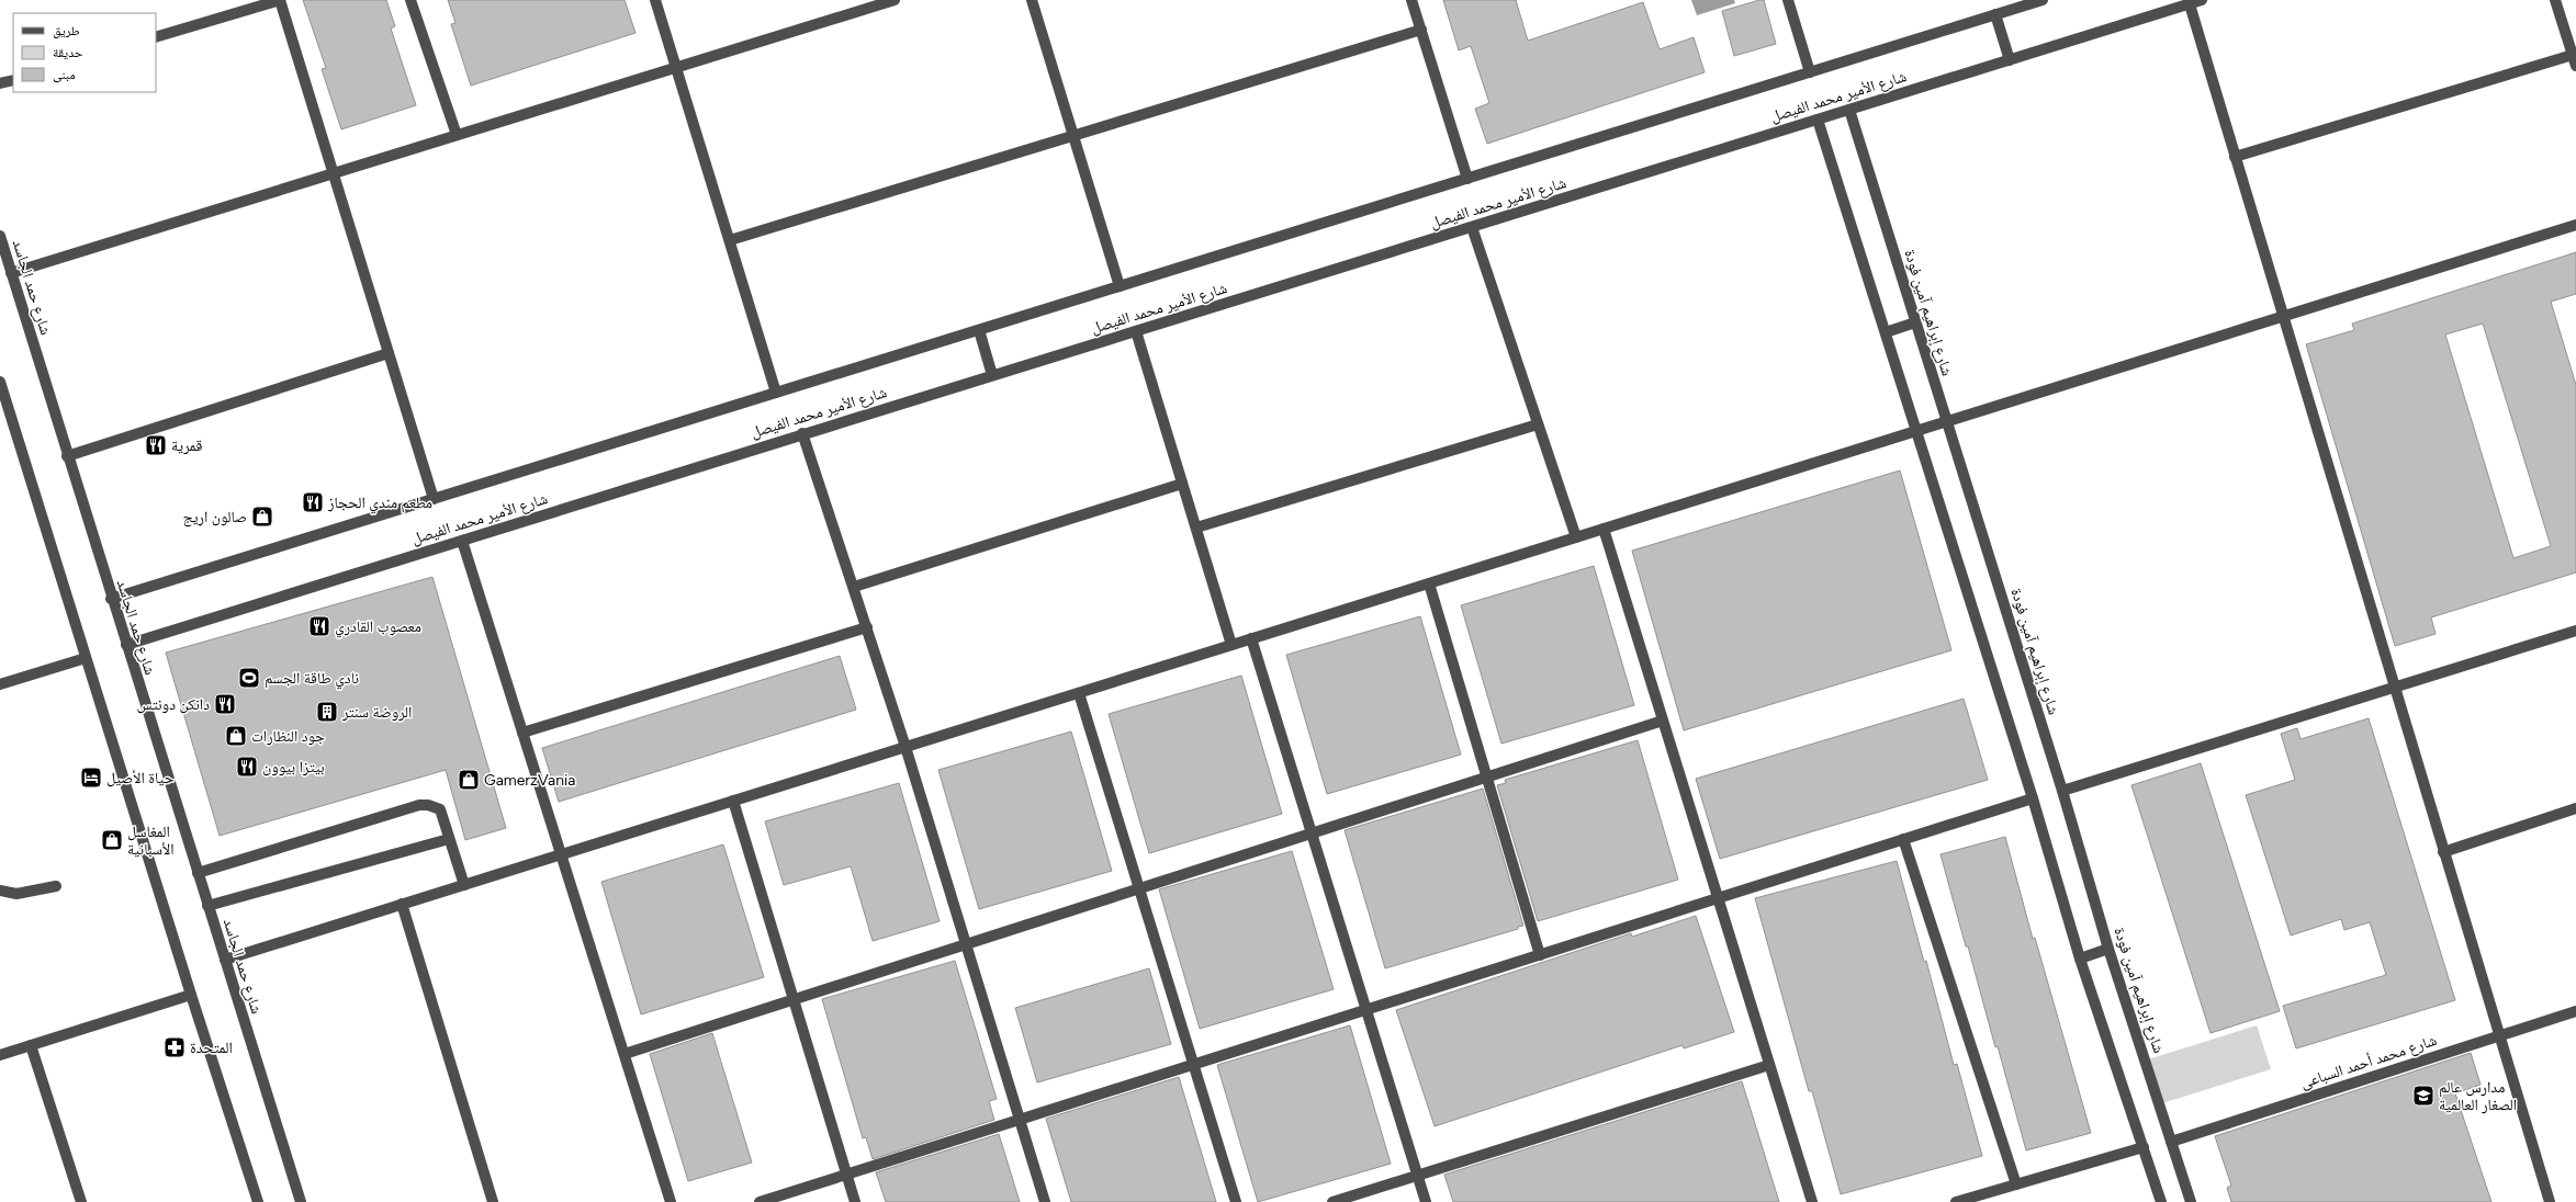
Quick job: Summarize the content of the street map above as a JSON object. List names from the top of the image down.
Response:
{
  "streets": {
    "street": [
      "شارع الأمير محمد الفيصل",
      "شارع حمد الجاسد",
      "شارع إبراهيم آمين فودة",
      "شارع محمد أحمد السباعى"
    ]
  },
  "crossings": [
    ["شارع الأمير محمد الفيصل", "شارع حمد الجاسد"],
    ["شارع الأمير محمد الفيصل", "شارع إبراهيم آمين فودة"],
    ["شارع إبراهيم آمين فودة", "شارع محمد أحمد السباعى"]
  ],
  "places": {
    "restaurant": [
      "قمرية",
      "مطعم مندي الحجاز",
      "معصوب القادري",
      "دانكن دونتس",
      "بيتزا بيوون"
    ],
    "shop": [
      "صالون اريج",
      "جود النظارات",
      "GamerzVania",
      "المغاسل الأسبانية"
    ],
    "sports": ["نادي طاقة الجسم"],
    "building": ["الروضة سنتر"],
    "hotel": ["حياة الأصيل"],
    "pharmacy": ["المتحدة"],
    "school or university": ["مدارس عالم الصغار العالمية"]
  },
  "legend": ["طريق", "حديقة", "مبنى"]
}
